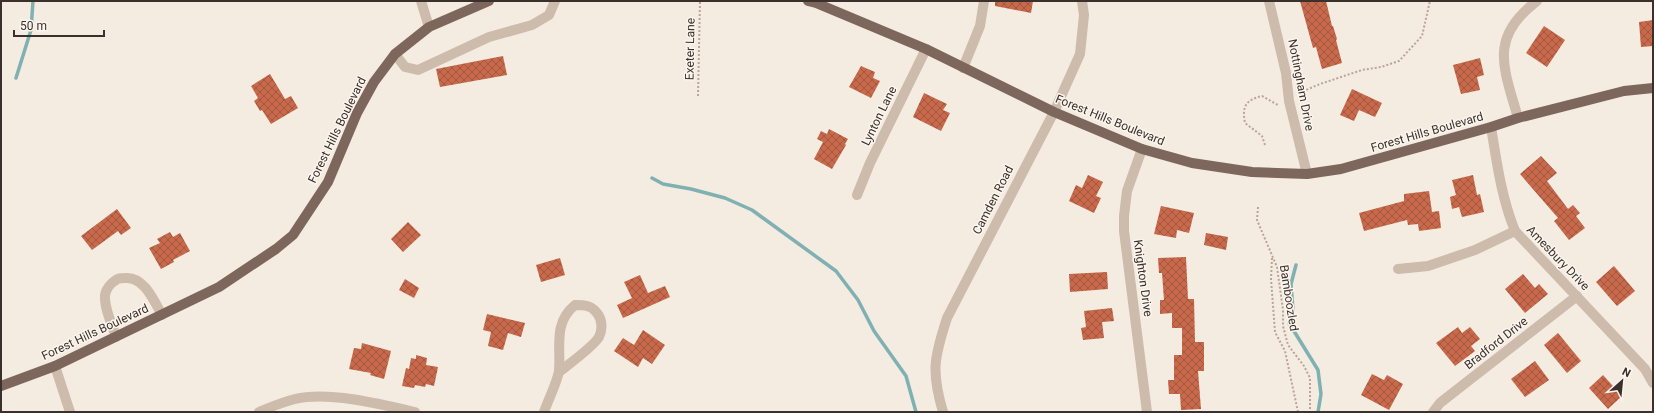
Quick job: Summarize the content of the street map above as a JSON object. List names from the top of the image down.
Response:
{
  "streets": {
    "main road": ["Forest Hills Boulevard"],
    "street": [
      "Nottingham Drive",
      "Lynton Lane",
      "Camden Road",
      "Amesbury Drive",
      "Knighton Drive",
      "Bradford Drive"
    ],
    "path": ["Exeter Lane", "Bamboozled"]
  },
  "crossings": [
    ["Nottingham Drive", "Forest Hills Boulevard"],
    ["Lynton Lane", "Forest Hills Boulevard"],
    ["Forest Hills Boulevard", "Camden Road"],
    ["Forest Hills Boulevard", "Amesbury Drive"],
    ["Forest Hills Boulevard", "Knighton Drive"],
    ["Amesbury Drive", "Bradford Drive"]
  ],
  "scale_bar": "50 m",
  "north": "top right"
}
